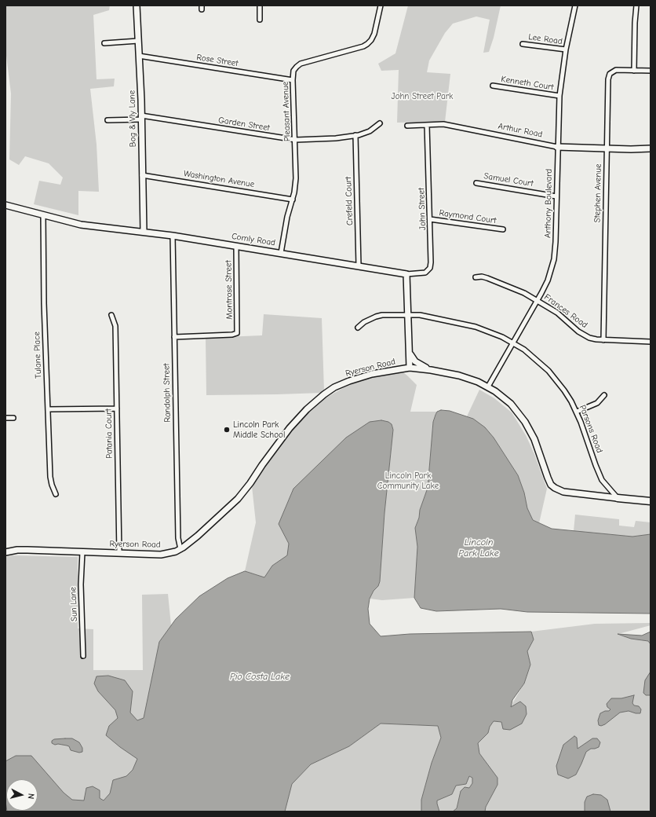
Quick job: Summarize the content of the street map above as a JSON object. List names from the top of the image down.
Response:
{
  "streets": {
    "main road": [
      "Bog & Vly Lane",
      "Arthur Road",
      "Comly Road",
      "Ryerson Road"
    ],
    "street": [
      "Lee Road",
      "Rose Street",
      "Kenneth Court",
      "Pleasant Avenue",
      "Garden Street",
      "Washington Avenue",
      "Samuel Court",
      "Stephen Avenue",
      "Crefeld Court",
      "Anthony Boulevard",
      "John Street",
      "Raymond Court",
      "Montrose Street",
      "Frances Road",
      "Tulane Place",
      "Randolph Street",
      "Parsons Road",
      "Patania Court",
      "Sun Lane"
    ]
  },
  "crossings": [
    ["Lee Road", "Anthony Boulevard"],
    ["Rose Street", "Pleasant Avenue"],
    ["Rose Street", "Bog & Vly Lane"],
    ["Kenneth Court", "Anthony Boulevard"],
    ["Pleasant Avenue", "Garden Street"],
    ["Pleasant Avenue", "Washington Avenue"],
    ["Pleasant Avenue", "Comly Road"],
    ["Bog & Vly Lane", "Garden Street"],
    ["Bog & Vly Lane", "Washington Avenue"],
    ["Bog & Vly Lane", "Comly Road"],
    ["Garden Street", "Crefeld Court"],
    ["Arthur Road", "Stephen Avenue"],
    ["Arthur Road", "Anthony Boulevard"],
    ["Arthur Road", "John Street"],
    ["Samuel Court", "Anthony Boulevard"],
    ["Stephen Avenue", "Frances Road"],
    ["Crefeld Court", "Comly Road"],
    ["Anthony Boulevard", "Frances Road"],
    ["Anthony Boulevard", "Ryerson Road"],
    ["Anthony Boulevard", "Parsons Road"],
    ["John Street", "Raymond Court"],
    ["John Street", "Comly Road"],
    ["Comly Road", "Montrose Street"],
    ["Comly Road", "Tulane Place"],
    ["Comly Road", "Randolph Street"],
    ["Montrose Street", "Randolph Street"],
    ["Ryerson Road", "Randolph Street"],
    ["Ryerson Road", "Parsons Road"],
    ["Ryerson Road", "Patania Court"],
    ["Ryerson Road", "Sun Lane"]
  ],
  "water": ["Lincoln Park Lake", "Pio Costa Lake"],
  "parks": ["John Street Park", "Lincoln Park Community Lake"],
  "places": ["Lincoln Park Middle School"],
  "north": "right"
}
